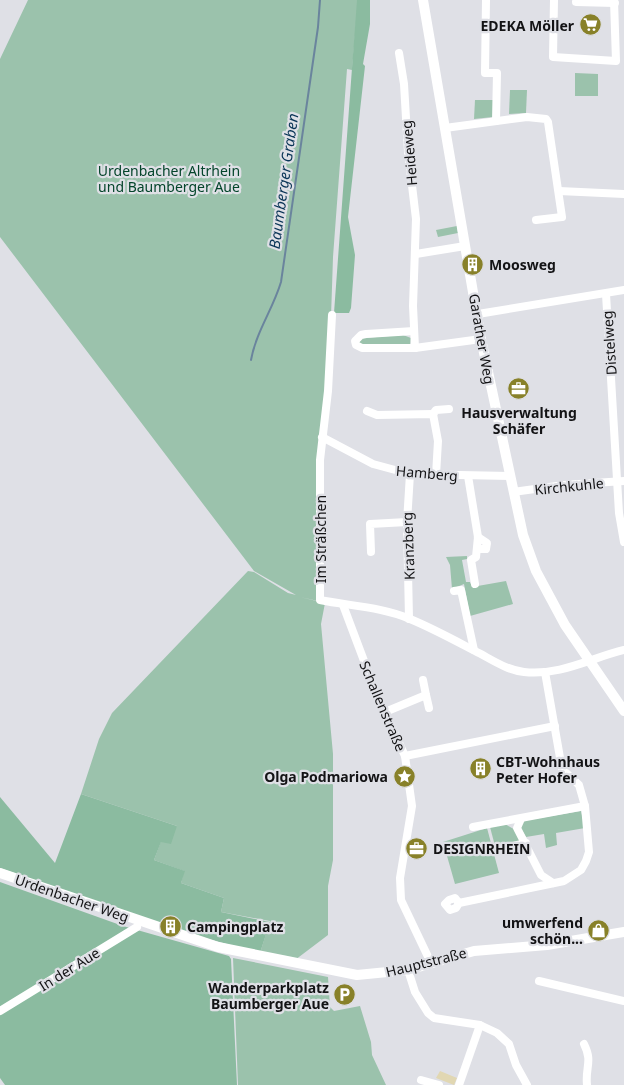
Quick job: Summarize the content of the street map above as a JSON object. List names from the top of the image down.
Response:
{
  "streets": {
    "street": [
      "Heideweg",
      "Garather Weg",
      "Distelweg",
      "Hamberg",
      "Kirchkuhle",
      "Im Sträßchen",
      "Kranzberg",
      "Schallenstraße",
      "Urdenbacher Weg",
      "Hauptstraße",
      "In der Aue"
    ]
  },
  "crossings": [
    ["Garather Weg", "Hamberg"],
    ["Garather Weg", "Kirchkuhle"],
    ["Garather Weg", "Im Sträßchen"],
    ["Distelweg", "Kirchkuhle"],
    ["Hamberg", "Im Sträßchen"],
    ["Hamberg", "Kranzberg"],
    ["Im Sträßchen", "Kranzberg"],
    ["Im Sträßchen", "Schallenstraße"],
    ["Schallenstraße", "Hauptstraße"],
    ["Urdenbacher Weg", "Hauptstraße"],
    ["Urdenbacher Weg", "In der Aue"],
    ["Hauptstraße", "In der Aue"]
  ],
  "water": ["Baumberger Graben"],
  "parks": ["Urdenbacher Altrhein und Baumberger Aue"],
  "places": {
    "supermarket": ["EDEKA Möller"],
    "building": ["Moosweg", "CBT-Wohnhaus Peter Hofer", "Campingplatz"],
    "office": ["Hausverwaltung Schäfer", "DESIGNRHEIN"],
    "place": ["Olga Podmariowa"],
    "shop": ["umwerfend schön..."],
    "parking": ["Wanderparkplatz Baumberger Aue"]
  }
}
